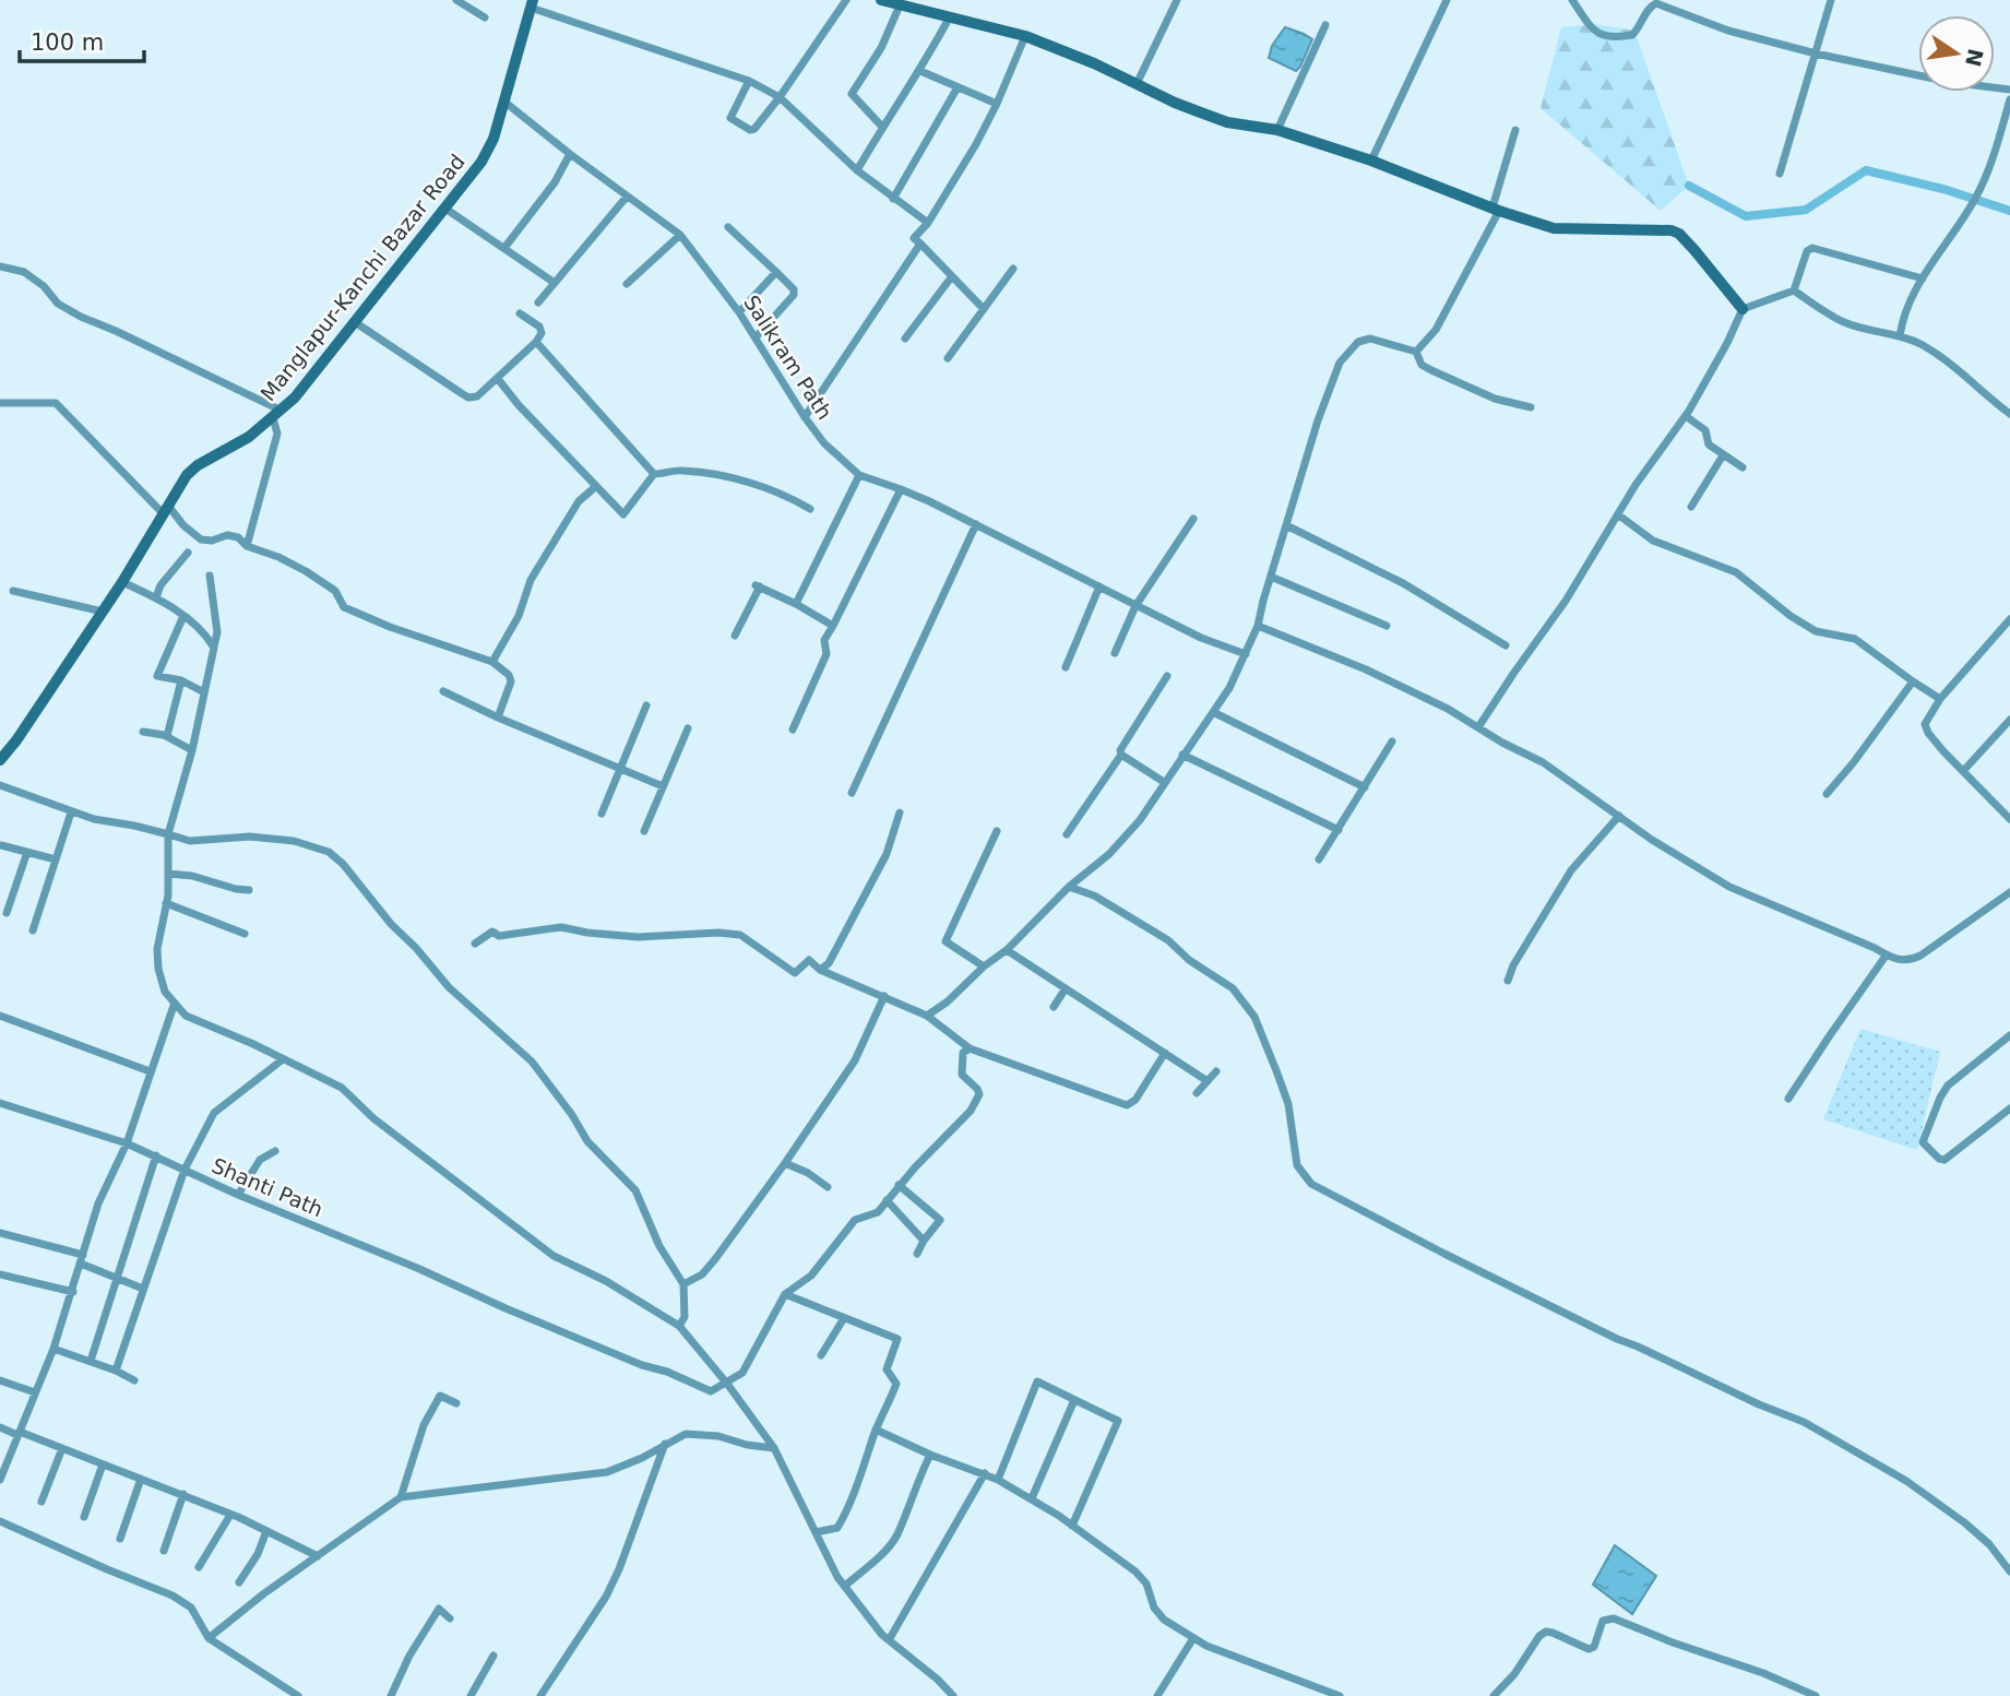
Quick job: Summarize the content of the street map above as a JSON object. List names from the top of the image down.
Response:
{
  "streets": {
    "street": ["Manglapur-Kanchi Bazar Road", "Salikram Path", "Shanti Path"]
  },
  "crossings": [
    ["Manglapur-Kanchi Bazar Road", "Salikram Path"]
  ],
  "scale_bar": "100 m",
  "north": "right"
}
